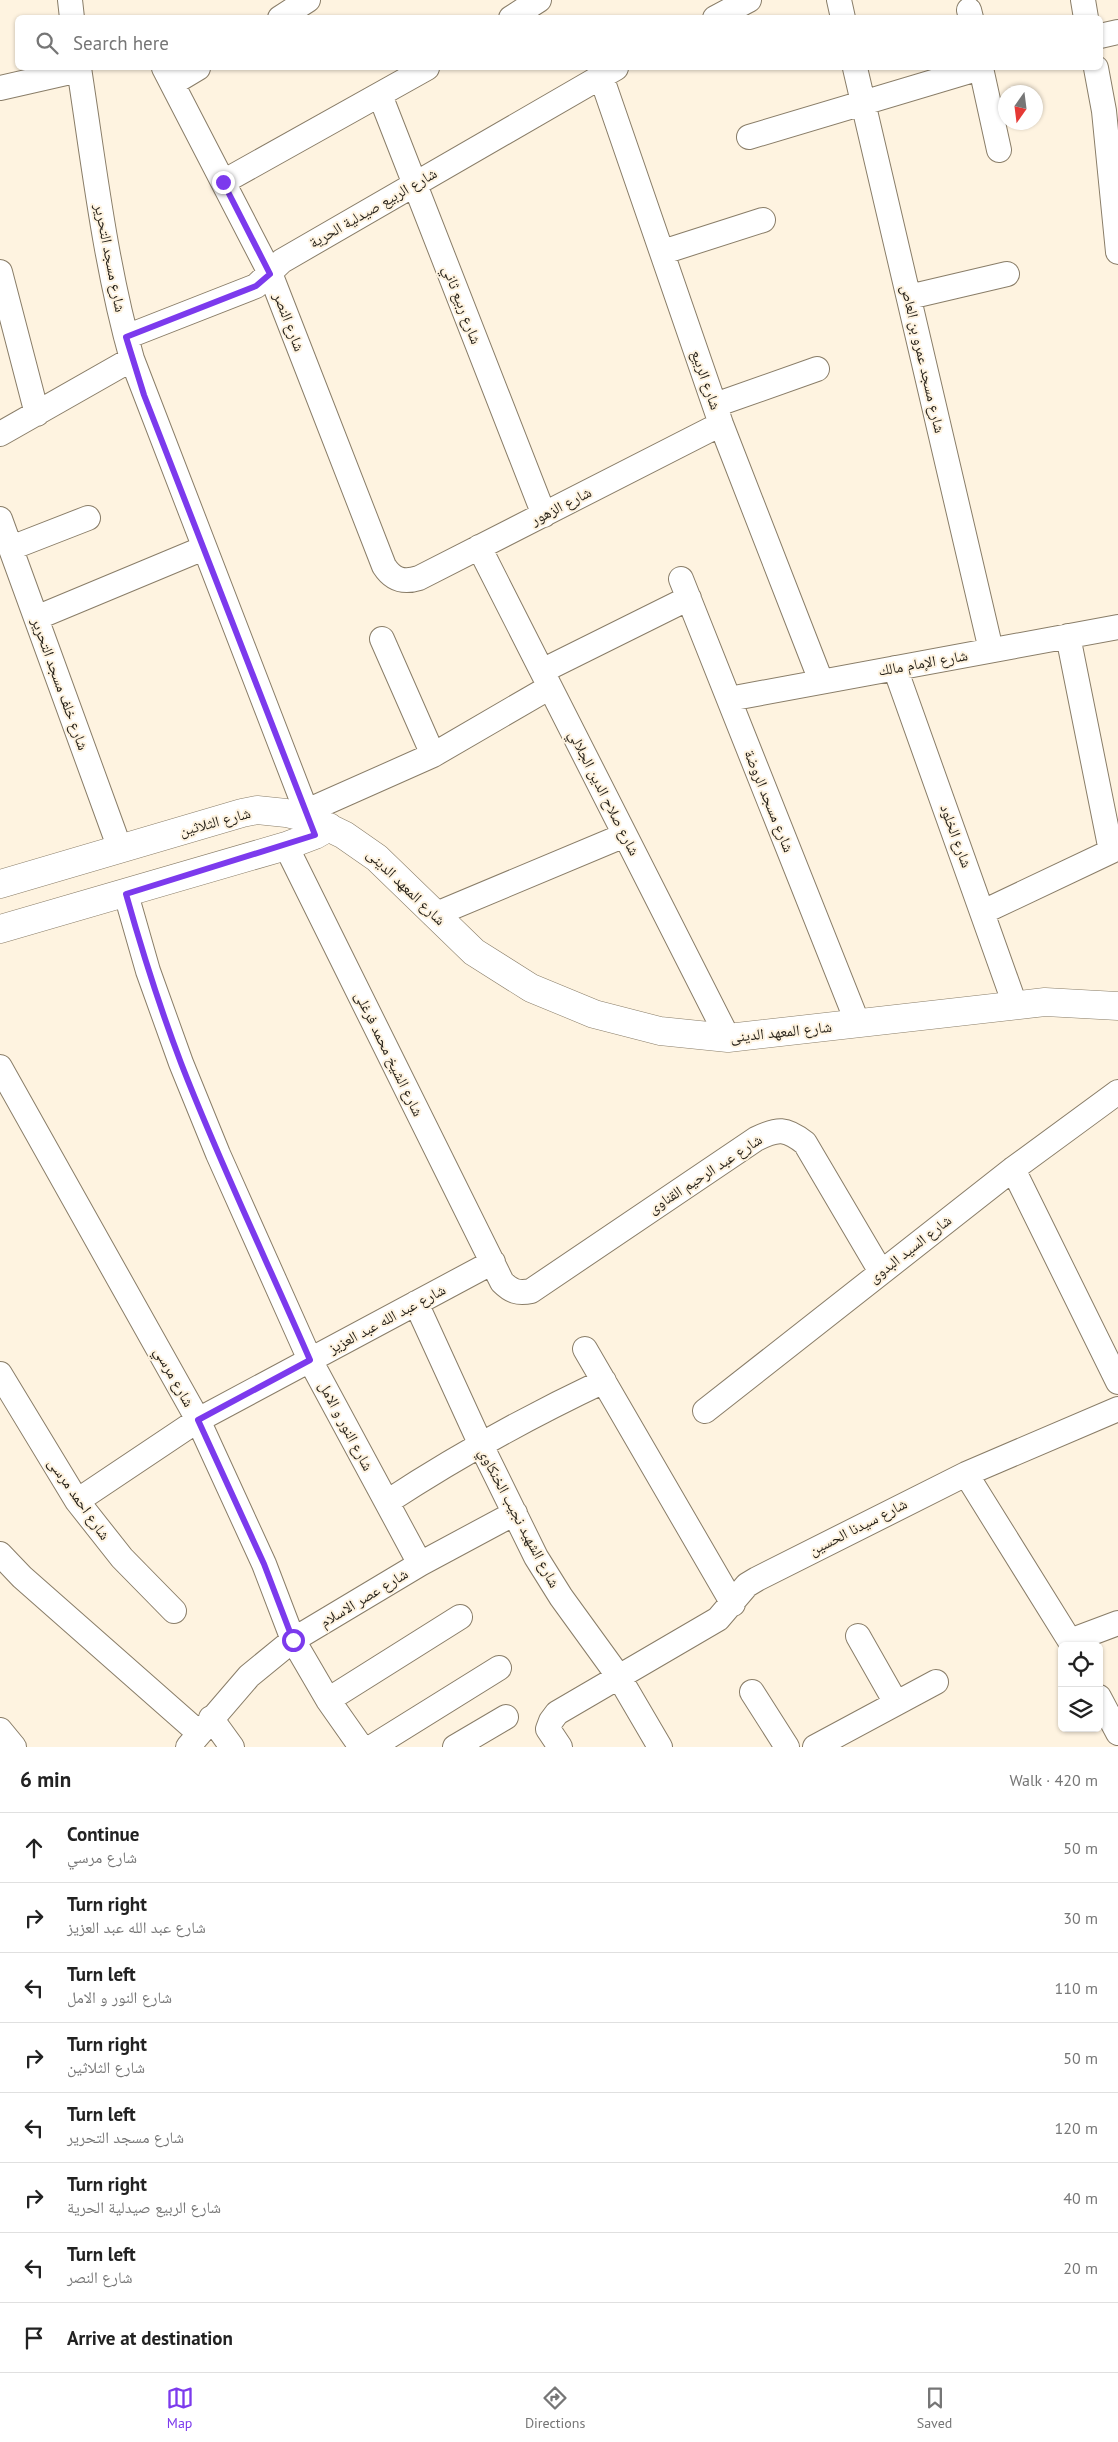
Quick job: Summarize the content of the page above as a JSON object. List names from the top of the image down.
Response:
{
  "streets": {
    "street": [
      "شارع الربيع صيدلية الحرية",
      "شارع مسجد التحرير",
      "شارع ربيع ثاني",
      "شارع النصر",
      "شارع مسجد عمرو بن العاص",
      "شارع الربيع",
      "شارع الزهور",
      "شارع الإمام مالك",
      "شارع خلف مسجد التحرير",
      "شارع صلاح الدين الجلالي",
      "شارع مسجد الروضة",
      "شارع الثلاثين",
      "شارع الخلود",
      "شارع المعهد الدينى",
      "شارع الشيخ محمد فرغلى",
      "شارع عبد الرحيم القناوى",
      "شارع السيد البدوى",
      "شارع عبد الله عبد العزيز",
      "شارع مرسي",
      "شارع النور و الامل",
      "شارع احمد مرسى",
      "شارع الشهيد نجيب الخنكاوي",
      "شارع سيدنا الحسين",
      "شارع عصر الاسلام"
    ]
  },
  "crossings": [
    ["شارع الربيع صيدلية الحرية", "شارع مسجد التحرير"],
    ["شارع الربيع صيدلية الحرية", "شارع ربيع ثاني"],
    ["شارع الربيع صيدلية الحرية", "شارع النصر"],
    ["شارع الربيع صيدلية الحرية", "شارع الربيع"],
    ["شارع مسجد التحرير", "شارع الثلاثين"],
    ["شارع مسجد التحرير", "شارع المعهد الدينى"],
    ["شارع ربيع ثاني", "شارع الزهور"],
    ["شارع النصر", "شارع الزهور"],
    ["شارع مسجد عمرو بن العاص", "شارع الإمام مالك"],
    ["شارع الربيع", "شارع الزهور"],
    ["شارع الربيع", "شارع الإمام مالك"],
    ["شارع الزهور", "شارع صلاح الدين الجلالي"],
    ["شارع الإمام مالك", "شارع مسجد الروضة"],
    ["شارع الإمام مالك", "شارع الخلود"],
    ["شارع خلف مسجد التحرير", "شارع الثلاثين"],
    ["شارع صلاح الدين الجلالي", "شارع مسجد الروضة"],
    ["شارع صلاح الدين الجلالي", "شارع المعهد الدينى"],
    ["شارع مسجد الروضة", "شارع المعهد الدينى"],
    ["شارع الثلاثين", "شارع المعهد الدينى"],
    ["شارع الخلود", "شارع المعهد الدينى"],
    ["شارع الشيخ محمد فرغلى", "شارع عبد الرحيم القناوى"],
    ["شارع الشيخ محمد فرغلى", "شارع عبد الله عبد العزيز"],
    ["شارع عبد الرحيم القناوى", "شارع السيد البدوى"],
    ["شارع عبد الرحيم القناوى", "شارع عبد الله عبد العزيز"],
    ["شارع عبد الله عبد العزيز", "شارع مرسي"],
    ["شارع عبد الله عبد العزيز", "شارع النور و الامل"],
    ["شارع عبد الله عبد العزيز", "شارع احمد مرسى"],
    ["شارع عبد الله عبد العزيز", "شارع الشهيد نجيب الخنكاوي"],
    ["شارع مرسي", "شارع عصر الاسلام"],
    ["شارع النور و الامل", "شارع عصر الاسلام"],
    ["شارع الشهيد نجيب الخنكاوي", "شارع سيدنا الحسين"],
    ["شارع الشهيد نجيب الخنكاوي", "شارع عصر الاسلام"]
  ],
  "north": "bottom",
  "page": {
    "search": "Search here",
    "heading": ["6 min", "Walk · 420 m"],
    "list": [
      ["Continue", "شارع مرسي", "50 m"],
      ["Turn right", "شارع عبد الله عبد العزيز", "30 m"],
      ["Turn left", "شارع النور و الامل", "110 m"],
      ["Turn right", "شارع الثلاثين", "50 m"],
      ["Turn left", "شارع مسجد التحرير", "120 m"],
      ["Turn right", "شارع الربيع صيدلية الحرية", "40 m"],
      ["Turn left", "شارع النصر", "20 m"],
      "Arrive at destination"
    ],
    "nav": ["Map", "Directions", "Saved"]
  }
}
